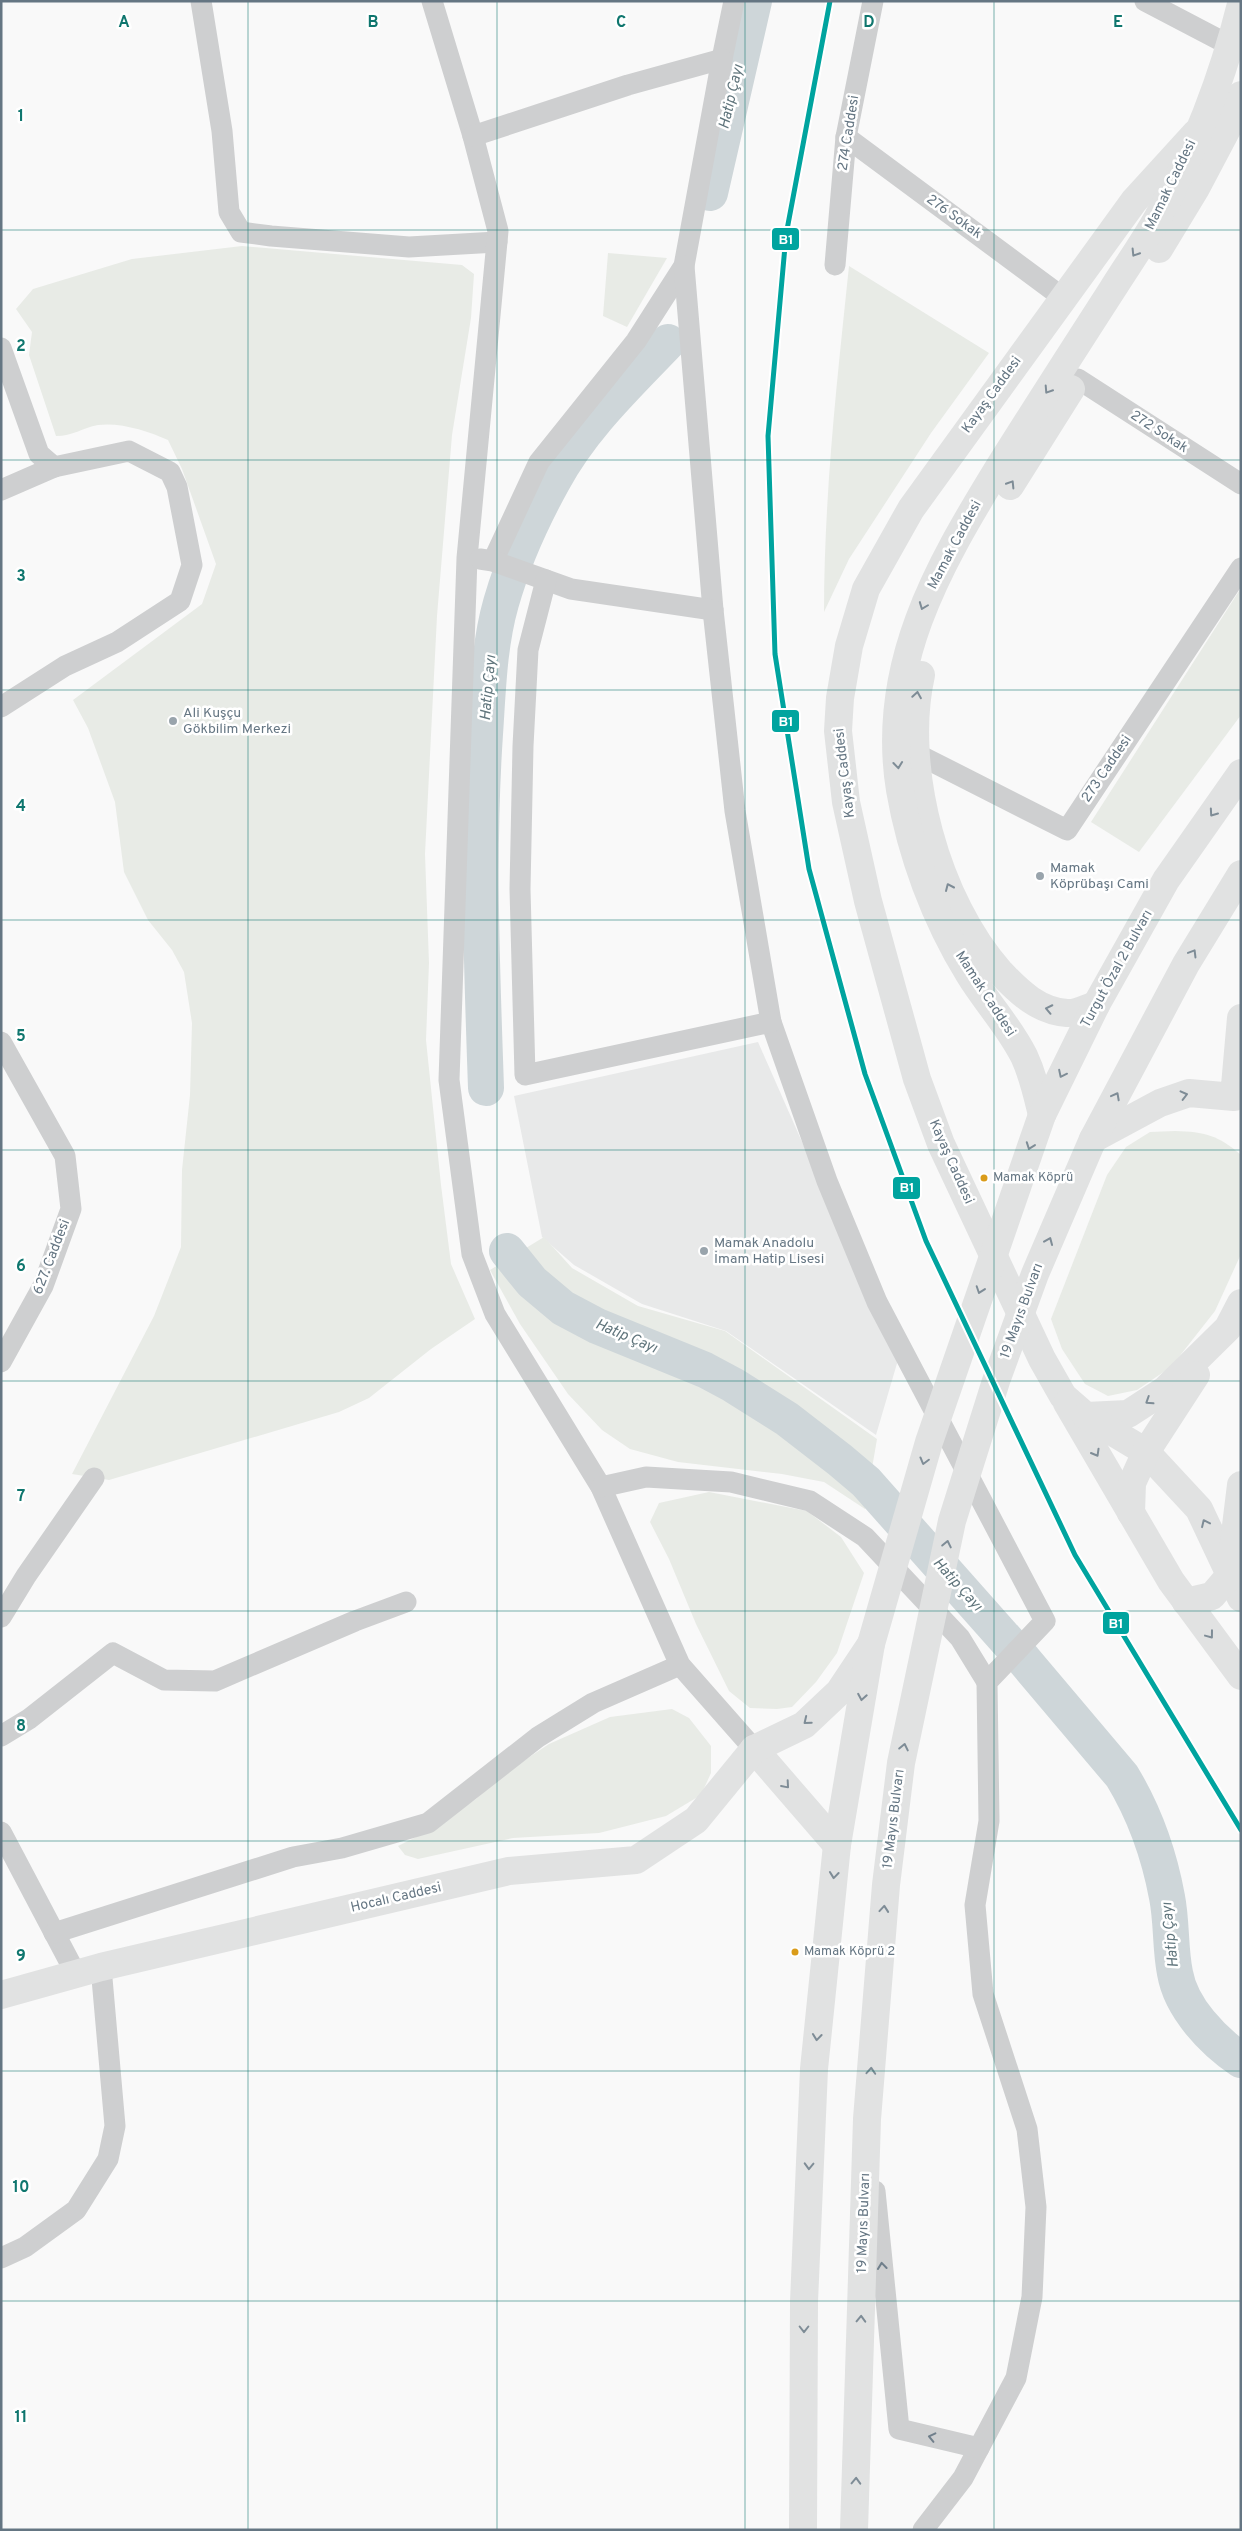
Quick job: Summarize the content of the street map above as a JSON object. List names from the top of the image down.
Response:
{
  "streets": {
    "main road": [
      "Mamak Caddesi",
      "Kayaş Caddesi",
      "Turgut Özal 2 Bulvarı",
      "19 Mayıs Bulvarı",
      "Hocalı Caddesi"
    ],
    "street": [
      "274 Caddesi",
      "276 Sokak",
      "272 Sokak",
      "273 Caddesi",
      "627. Caddesi"
    ]
  },
  "crossings": [
    ["274 Caddesi", "276 Sokak"],
    ["Mamak Caddesi", "Kayaş Caddesi"],
    ["Mamak Caddesi", "272 Sokak"],
    ["Mamak Caddesi", "273 Caddesi"],
    ["Mamak Caddesi", "Turgut Özal 2 Bulvarı"],
    ["276 Sokak", "Kayaş Caddesi"]
  ],
  "water": ["Hatip Çayı"],
  "places": [
    "Ali Kuşçu Gökbilim Merkezi",
    "Mamak Köprübaşı Cami",
    "Mamak Köprü",
    "Mamak Anadolu İmam Hatip Lisesi",
    "Mamak Köprü 2"
  ],
  "lines": ["transit line B1"],
  "grid": {
    "columns": [
      "A",
      "B",
      "C",
      "D",
      "E"
    ],
    "rows": [
      "1",
      "2",
      "3",
      "4",
      "5",
      "6",
      "7",
      "8",
      "9",
      "10",
      "11"
    ]
  }
}
